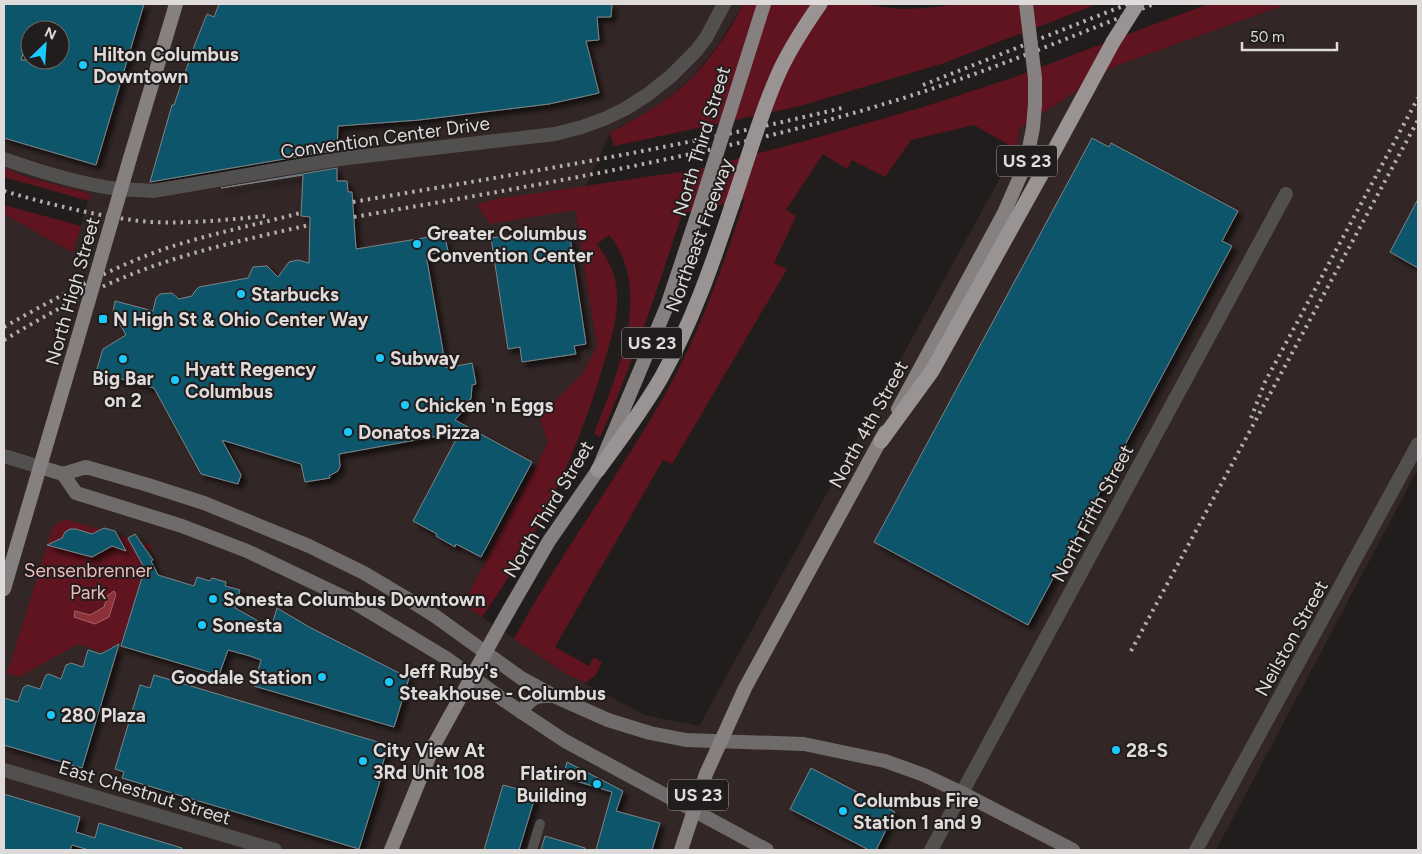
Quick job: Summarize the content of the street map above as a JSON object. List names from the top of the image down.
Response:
{
  "streets": {
    "highway": ["Northeast Freeway"],
    "main road": [
      "North Third Street",
      "US 23",
      "North High Street",
      "North 4th Street"
    ],
    "street": [
      "Convention Center Drive",
      "North Fifth Street",
      "Neilston Street",
      "East Chestnut Street"
    ]
  },
  "crossings": [
    ["North Third Street", "Northeast Freeway"]
  ],
  "parks": ["Sensenbrenner Park"],
  "places": {
    "other": [
      "Hilton Columbus Downtown",
      "Greater Columbus Convention Center",
      "Starbucks",
      "Subway",
      "Big Bar on 2",
      "Hyatt Regency Columbus",
      "Chicken 'n Eggs",
      "Donatos Pizza",
      "Sonesta Columbus Downtown",
      "Sonesta",
      "Goodale Station",
      "Jeff Ruby's Steakhouse - Columbus",
      "280 Plaza",
      "28-S",
      "City View At 3Rd Unit 108",
      "Flatiron Building",
      "Columbus Fire Station 1 and 9"
    ],
    "transit": ["N High St & Ohio Center Way"]
  },
  "scale_bar": "50 m",
  "north": "top right"
}
